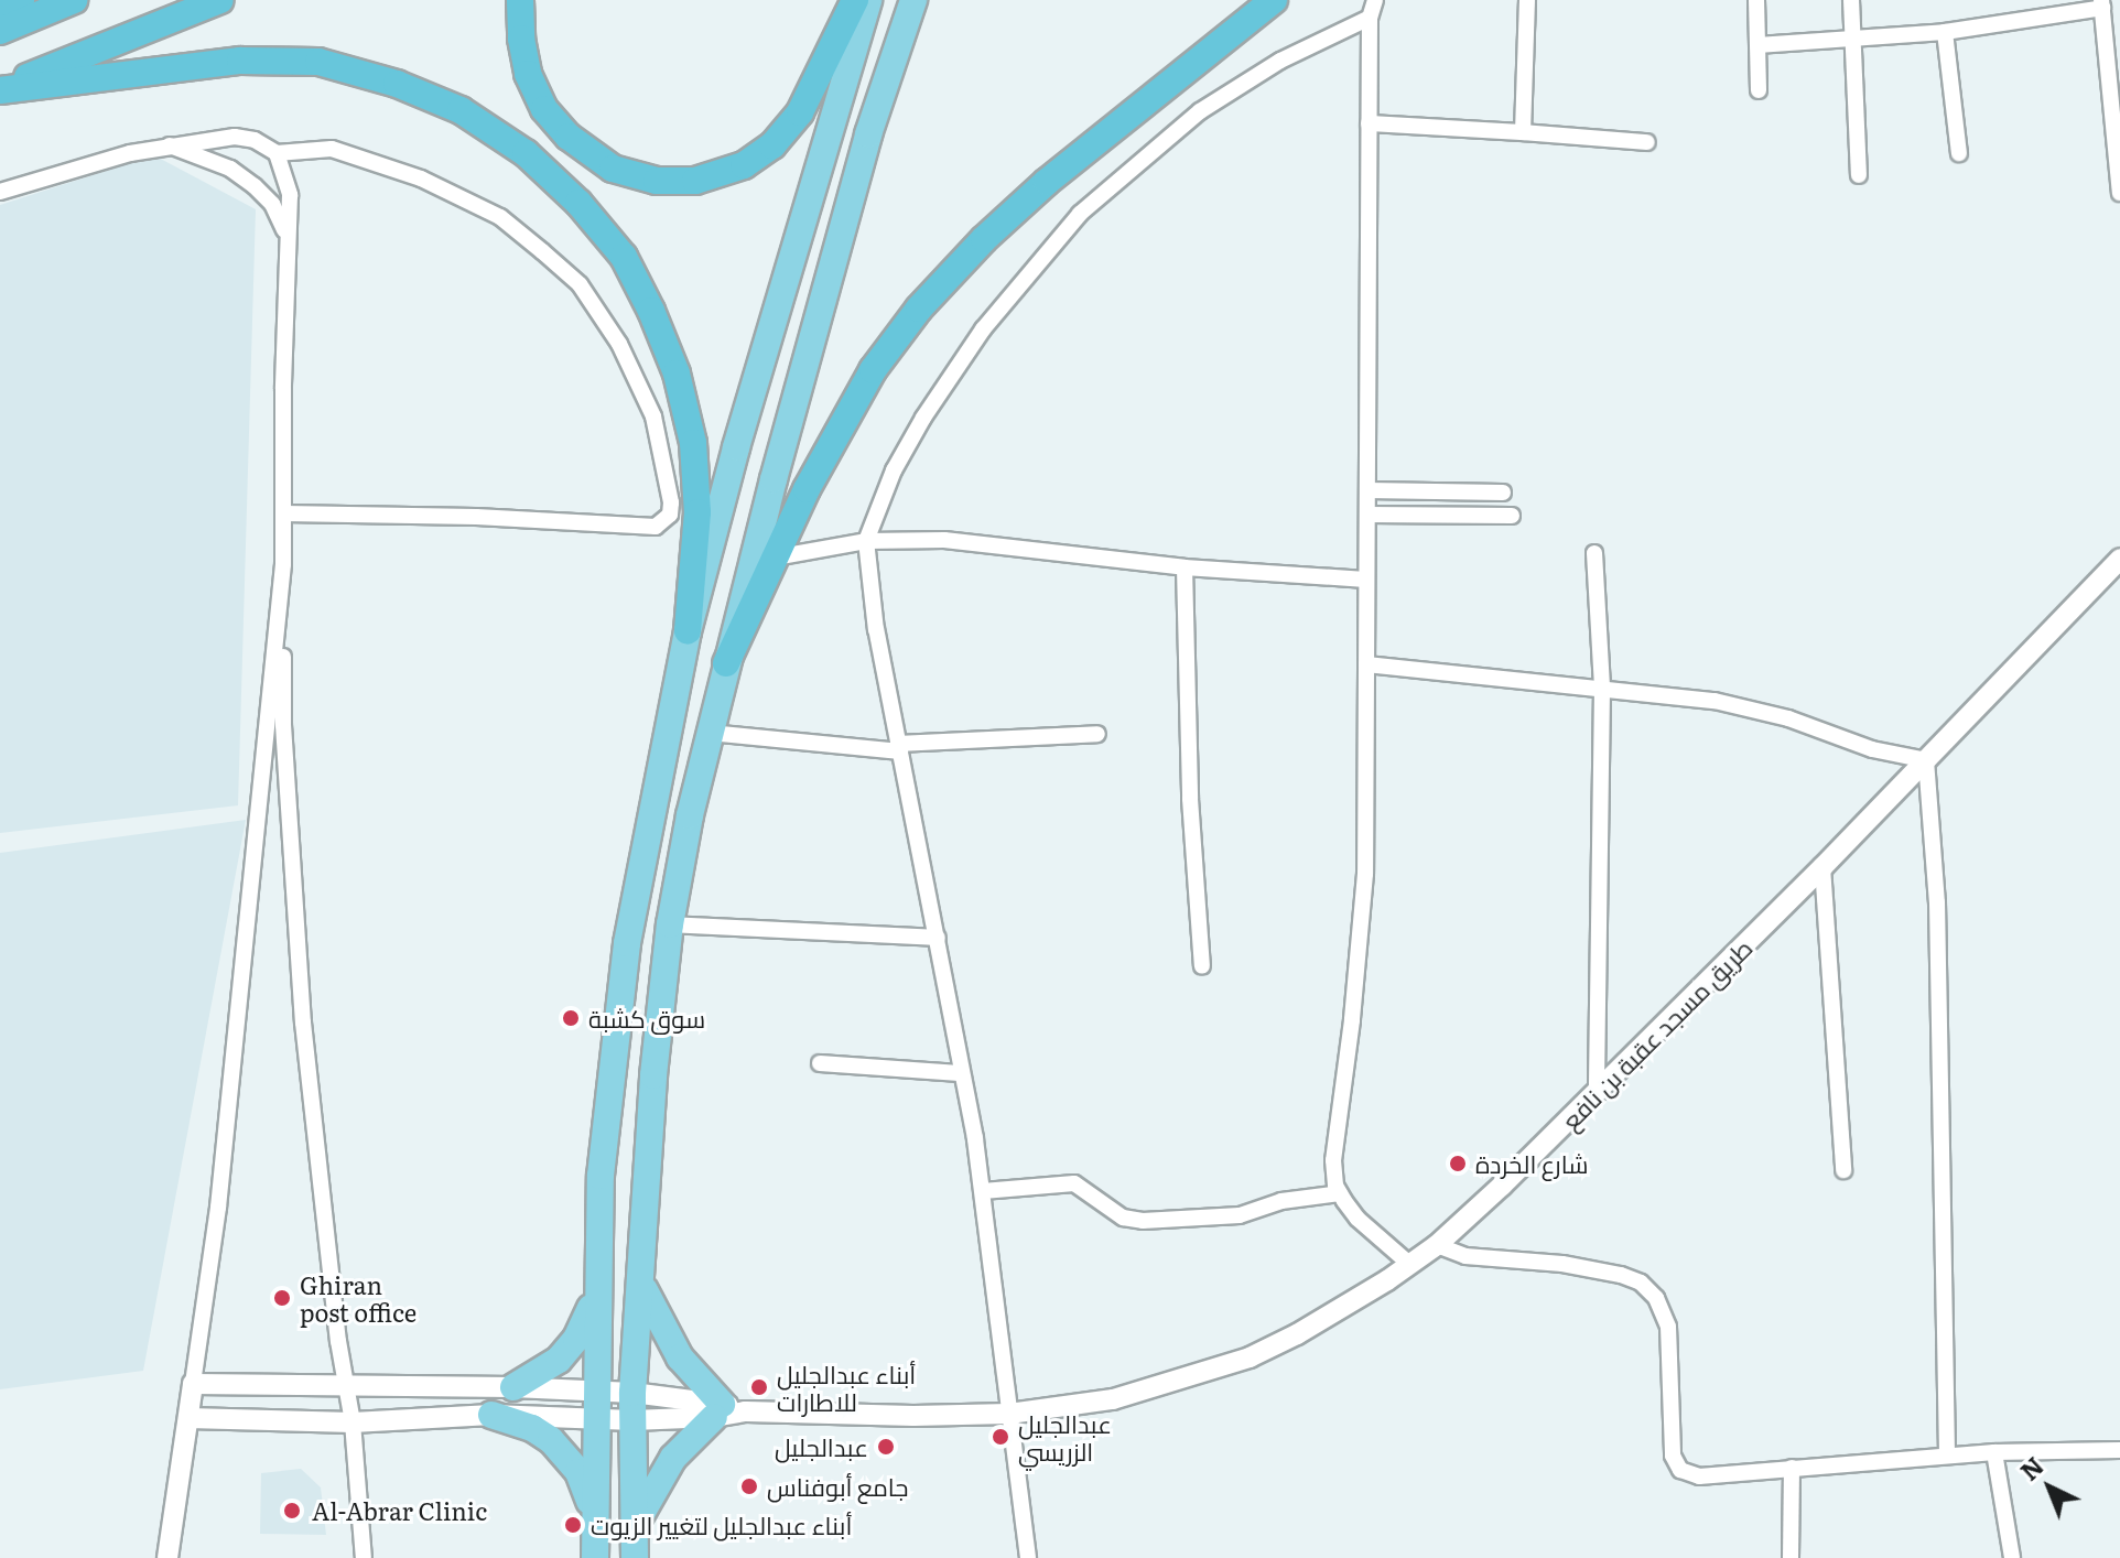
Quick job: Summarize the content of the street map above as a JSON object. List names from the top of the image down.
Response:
{
  "streets": {
    "street": ["طريق مسجد عقبة بن نافع"]
  },
  "places": [
    "سوق كشبة",
    "شارع الخردة",
    "Ghiran post office",
    "أبناء عبدالجليل للاطارات",
    "عبدالجليل الزريسي",
    "عبدالجليل",
    "جامع أبوفناس",
    "Al-Abrar Clinic",
    "أبناء عبدالجليل لتغيير الزيوت"
  ],
  "north": "top left"
}
